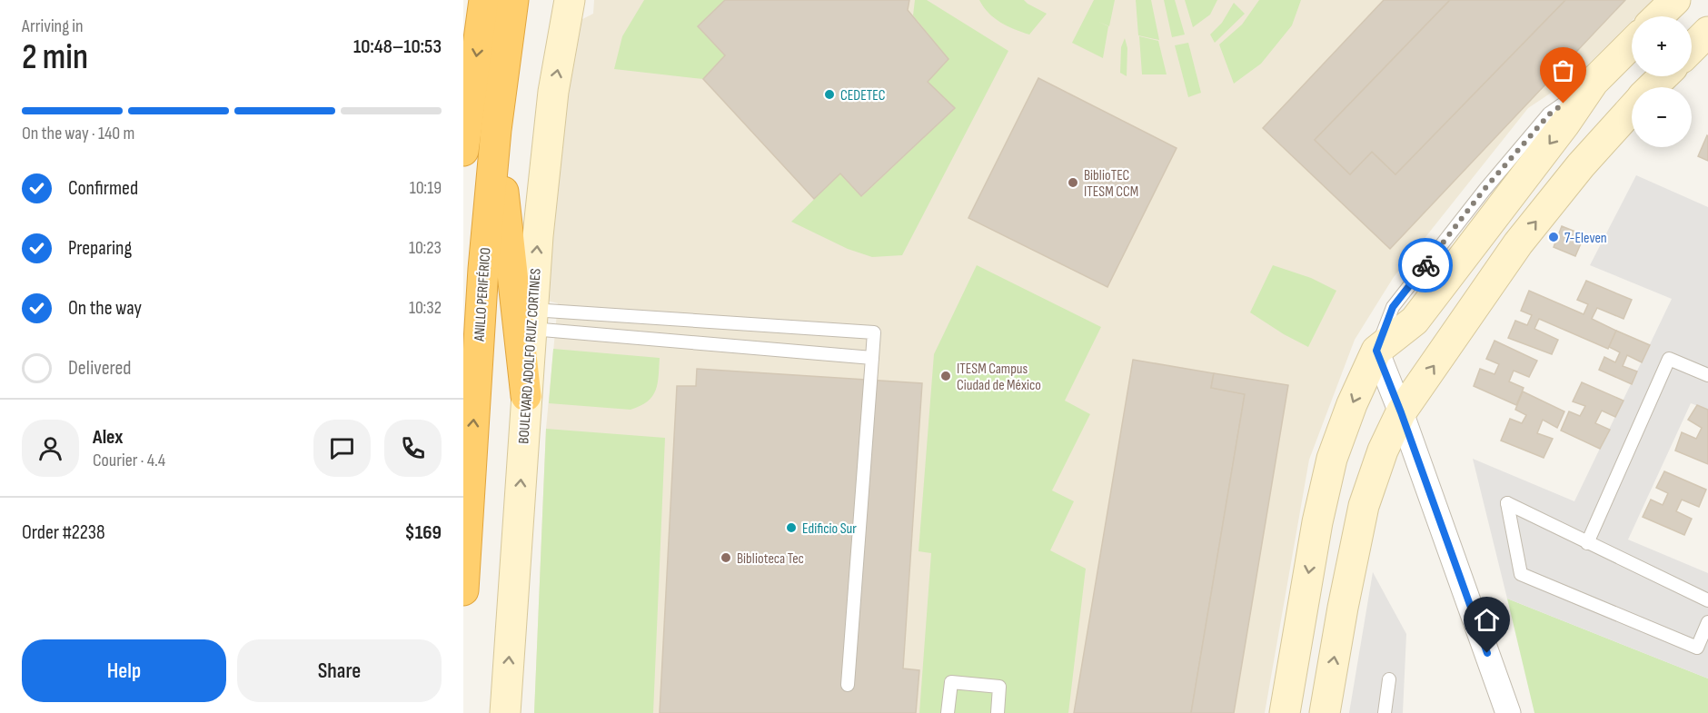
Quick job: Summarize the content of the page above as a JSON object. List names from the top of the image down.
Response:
{
  "streets": {
    "highway": ["ANILLO PERIFÉRICO"],
    "street": ["BOULEVARD ADOLFO RUIZ CORTINES"]
  },
  "one_way": ["BOULEVARD ADOLFO RUIZ CORTINES"],
  "places": [
    "CEDETEC",
    "BiblioTEC ITESM CCM",
    "7-Eleven",
    "ITESM Campus Ciudad de México",
    "Edificio Sur",
    "Biblioteca Tec"
  ],
  "page": {
    "heading": ["2 min", "Arriving in", "10:48–10:53"],
    "panel": [
      "Alex",
      "Courier · 4.4",
      "Order #2238",
      "$169"
    ],
    "map_buttons": ["+", "−"],
    "bar": "On the way · 140 m",
    "list": [
      ["Confirmed", "10:19"],
      ["Preparing", "10:23"],
      ["On the way", "10:32"],
      "Delivered"
    ],
    "buttons": ["Help", "Share"]
  }
}
